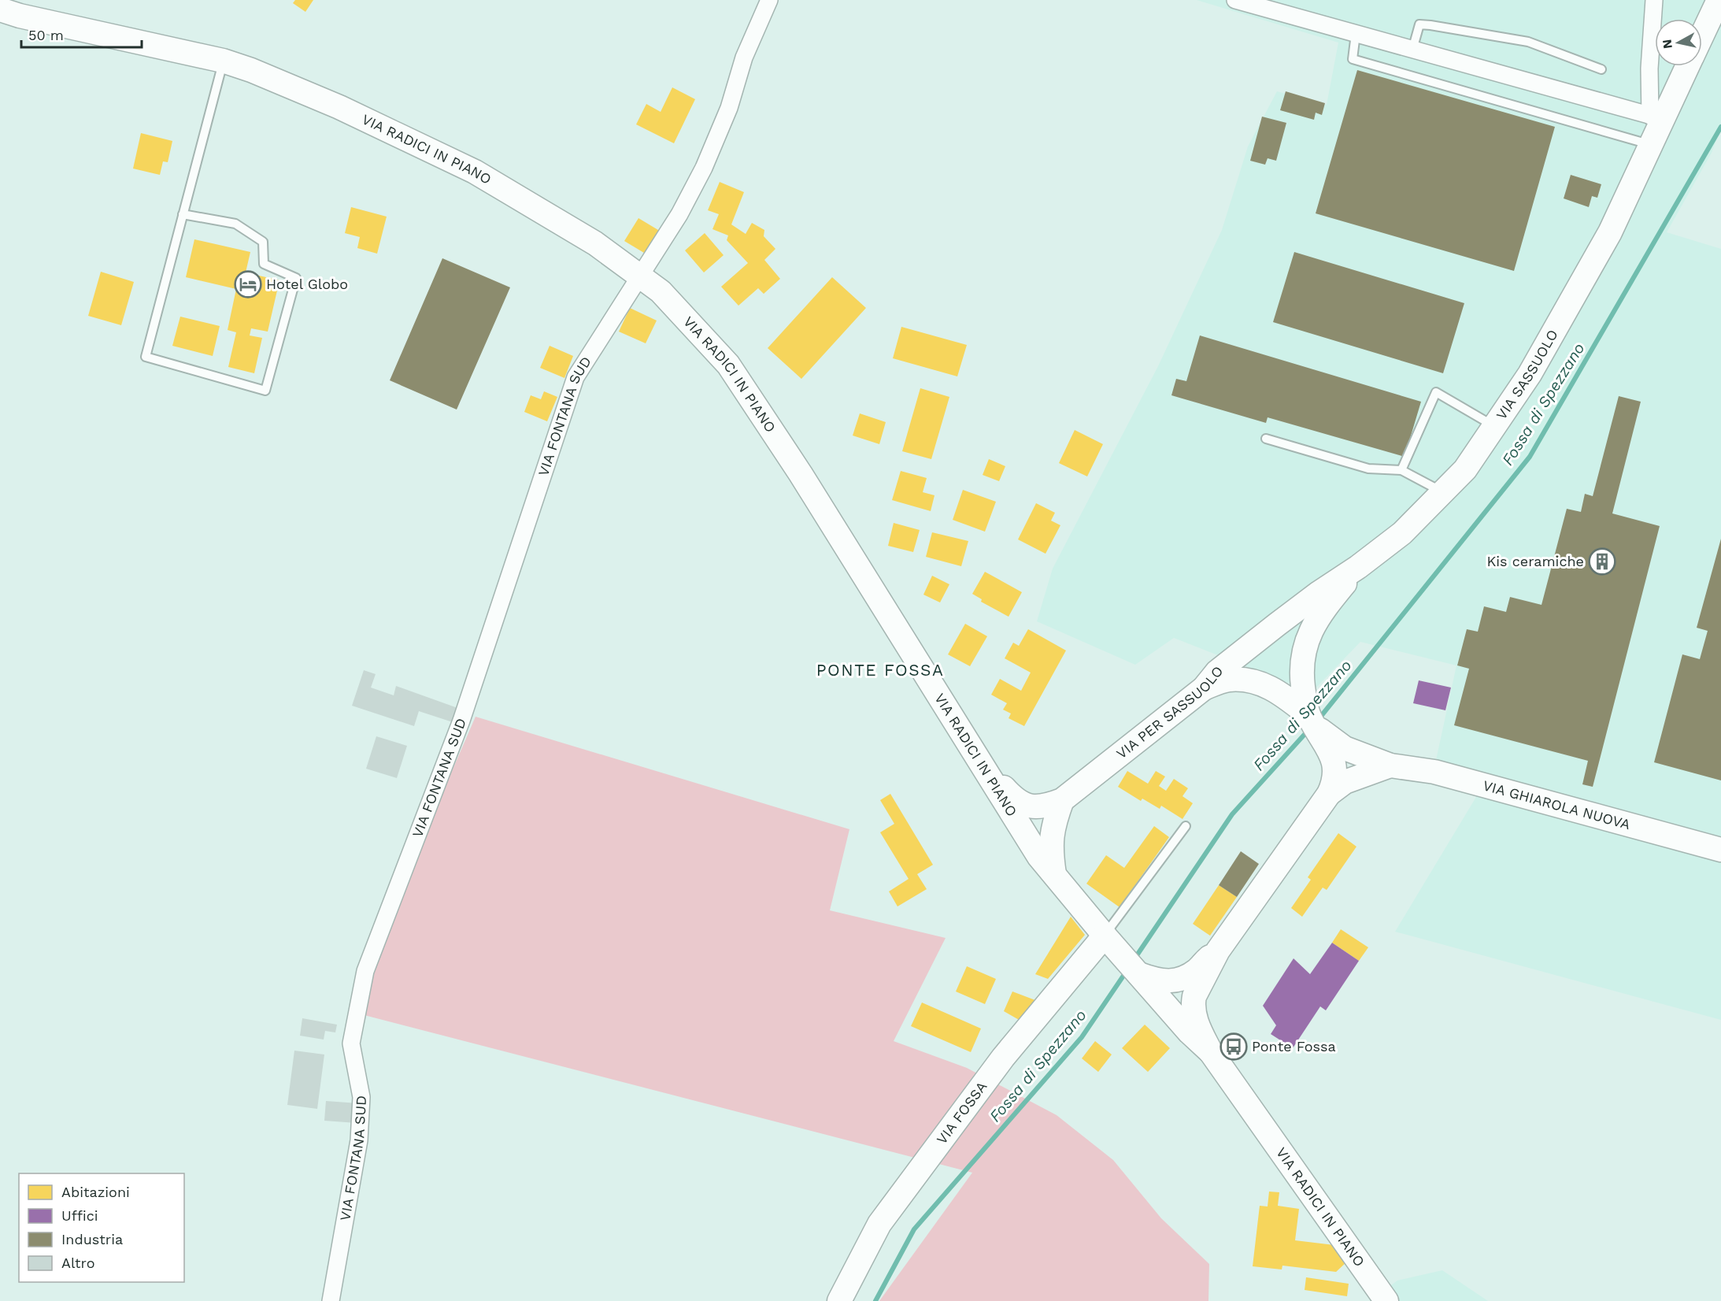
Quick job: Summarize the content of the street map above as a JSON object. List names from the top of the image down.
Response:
{
  "streets": {
    "street": [
      "VIA RADICI IN PIANO",
      "VIA SASSUOLO",
      "VIA FONTANA SUD",
      "VIA PER SASSUOLO",
      "VIA GHIAROLA NUOVA",
      "VIA FOSSA"
    ]
  },
  "crossings": [
    ["VIA RADICI IN PIANO", "VIA FONTANA SUD"],
    ["VIA RADICI IN PIANO", "VIA FOSSA"],
    ["VIA SASSUOLO", "VIA PER SASSUOLO"],
    ["VIA PER SASSUOLO", "VIA GHIAROLA NUOVA"]
  ],
  "districts": ["PONTE FOSSA"],
  "water": ["Fossa di Spezzano"],
  "places": {
    "hotel": ["Hotel Globo"],
    "building": ["Kis ceramiche"],
    "bus stop": ["Ponte Fossa"]
  },
  "legend": [
    "Abitazioni",
    "Uffici",
    "Industria",
    "Altro"
  ],
  "scale_bar": "50 m",
  "north": "left"
}
